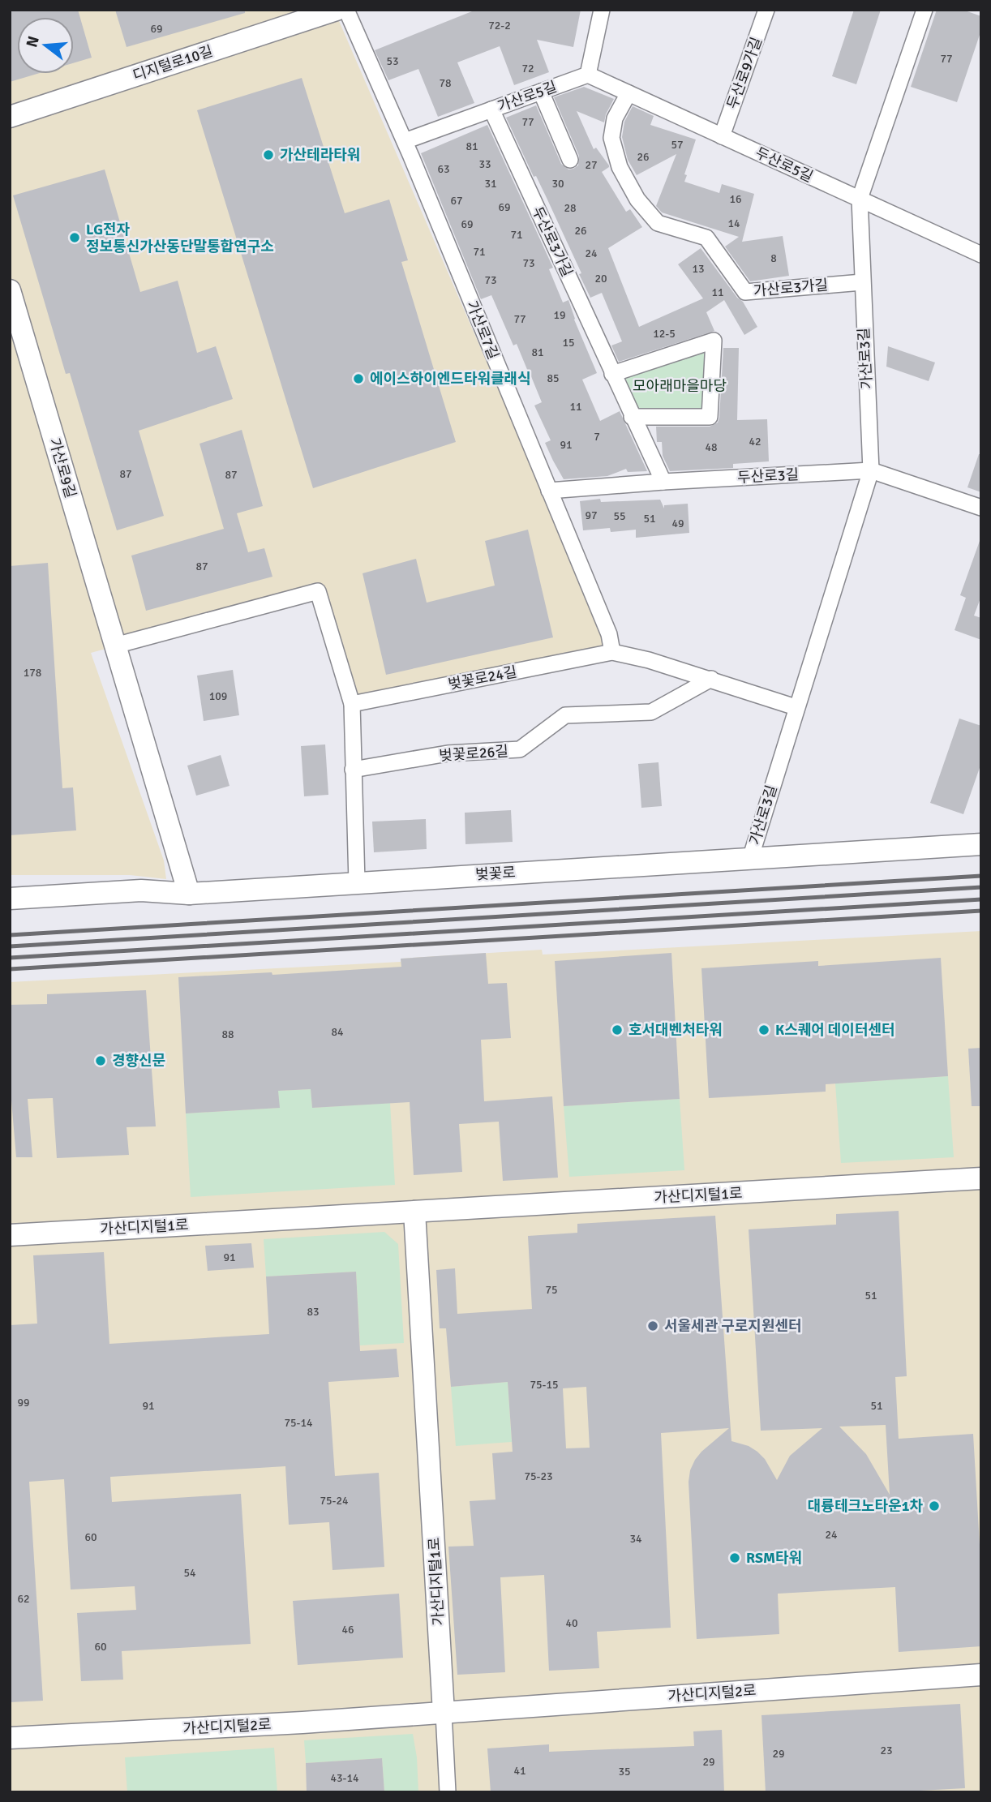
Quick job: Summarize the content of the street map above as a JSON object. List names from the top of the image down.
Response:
{
  "streets": {
    "street": [
      "디지털로10길",
      "두산로9가길",
      "가산로5길",
      "두산로5길",
      "두산로3가길",
      "가산로3가길",
      "가산로7길",
      "가산로3길",
      "가산로9길",
      "두산로3길",
      "벚꽃로24길",
      "벚꽃로26길",
      "벚꽃로",
      "가산디지털1로",
      "가산디지털2로"
    ]
  },
  "crossings": [
    ["두산로9가길", "두산로5길"],
    ["가산로5길", "두산로5길"],
    ["가산로5길", "두산로3가길"],
    ["가산로5길", "가산로7길"],
    ["두산로5길", "가산로3가길"],
    ["두산로5길", "가산로3길"],
    ["두산로3가길", "두산로3길"],
    ["가산로3가길", "가산로3길"],
    ["가산로7길", "두산로3길"],
    ["가산로7길", "벚꽃로24길"],
    ["가산로3길", "두산로3길"],
    ["가산로3길", "벚꽃로"],
    ["가산로9길", "벚꽃로"],
    ["가산디지털1로", "가산디지털2로"]
  ],
  "parks": ["모아래마을마당"],
  "places": [
    "가산테라타워",
    "LG전자 정보통신가산동단말통합연구소",
    "에이스하이엔드타워클래식",
    "호서대벤처타워",
    "K스퀘어 데이터센터",
    "경향신문",
    "서울세관 구로지원센터",
    "대륭테크노타운1차",
    "RSM타워"
  ],
  "house_numbers": [
    "72-2",
    "69",
    "77",
    "53",
    "72",
    "78",
    "77",
    "57",
    "81",
    "26",
    "33",
    "27",
    "63",
    "31",
    "30",
    "16",
    "67",
    "69",
    "28",
    "14",
    "69",
    "26",
    "71",
    "71",
    "24",
    "8",
    "73",
    "13",
    "20",
    "73",
    "11",
    "19",
    "77",
    "12-5",
    "15",
    "81",
    "85",
    "11",
    "7",
    "42",
    "91",
    "48",
    "87",
    "87",
    "97",
    "55",
    "51",
    "49",
    "87",
    "178",
    "109",
    "84",
    "88",
    "91",
    "75",
    "51",
    "83",
    "75-15",
    "99",
    "91",
    "51",
    "75-14",
    "75-23",
    "75-24",
    "24",
    "60",
    "34",
    "54",
    "62",
    "40",
    "46",
    "60",
    "23",
    "29",
    "29",
    "41",
    "35",
    "43-14"
  ],
  "north": "left"
}
